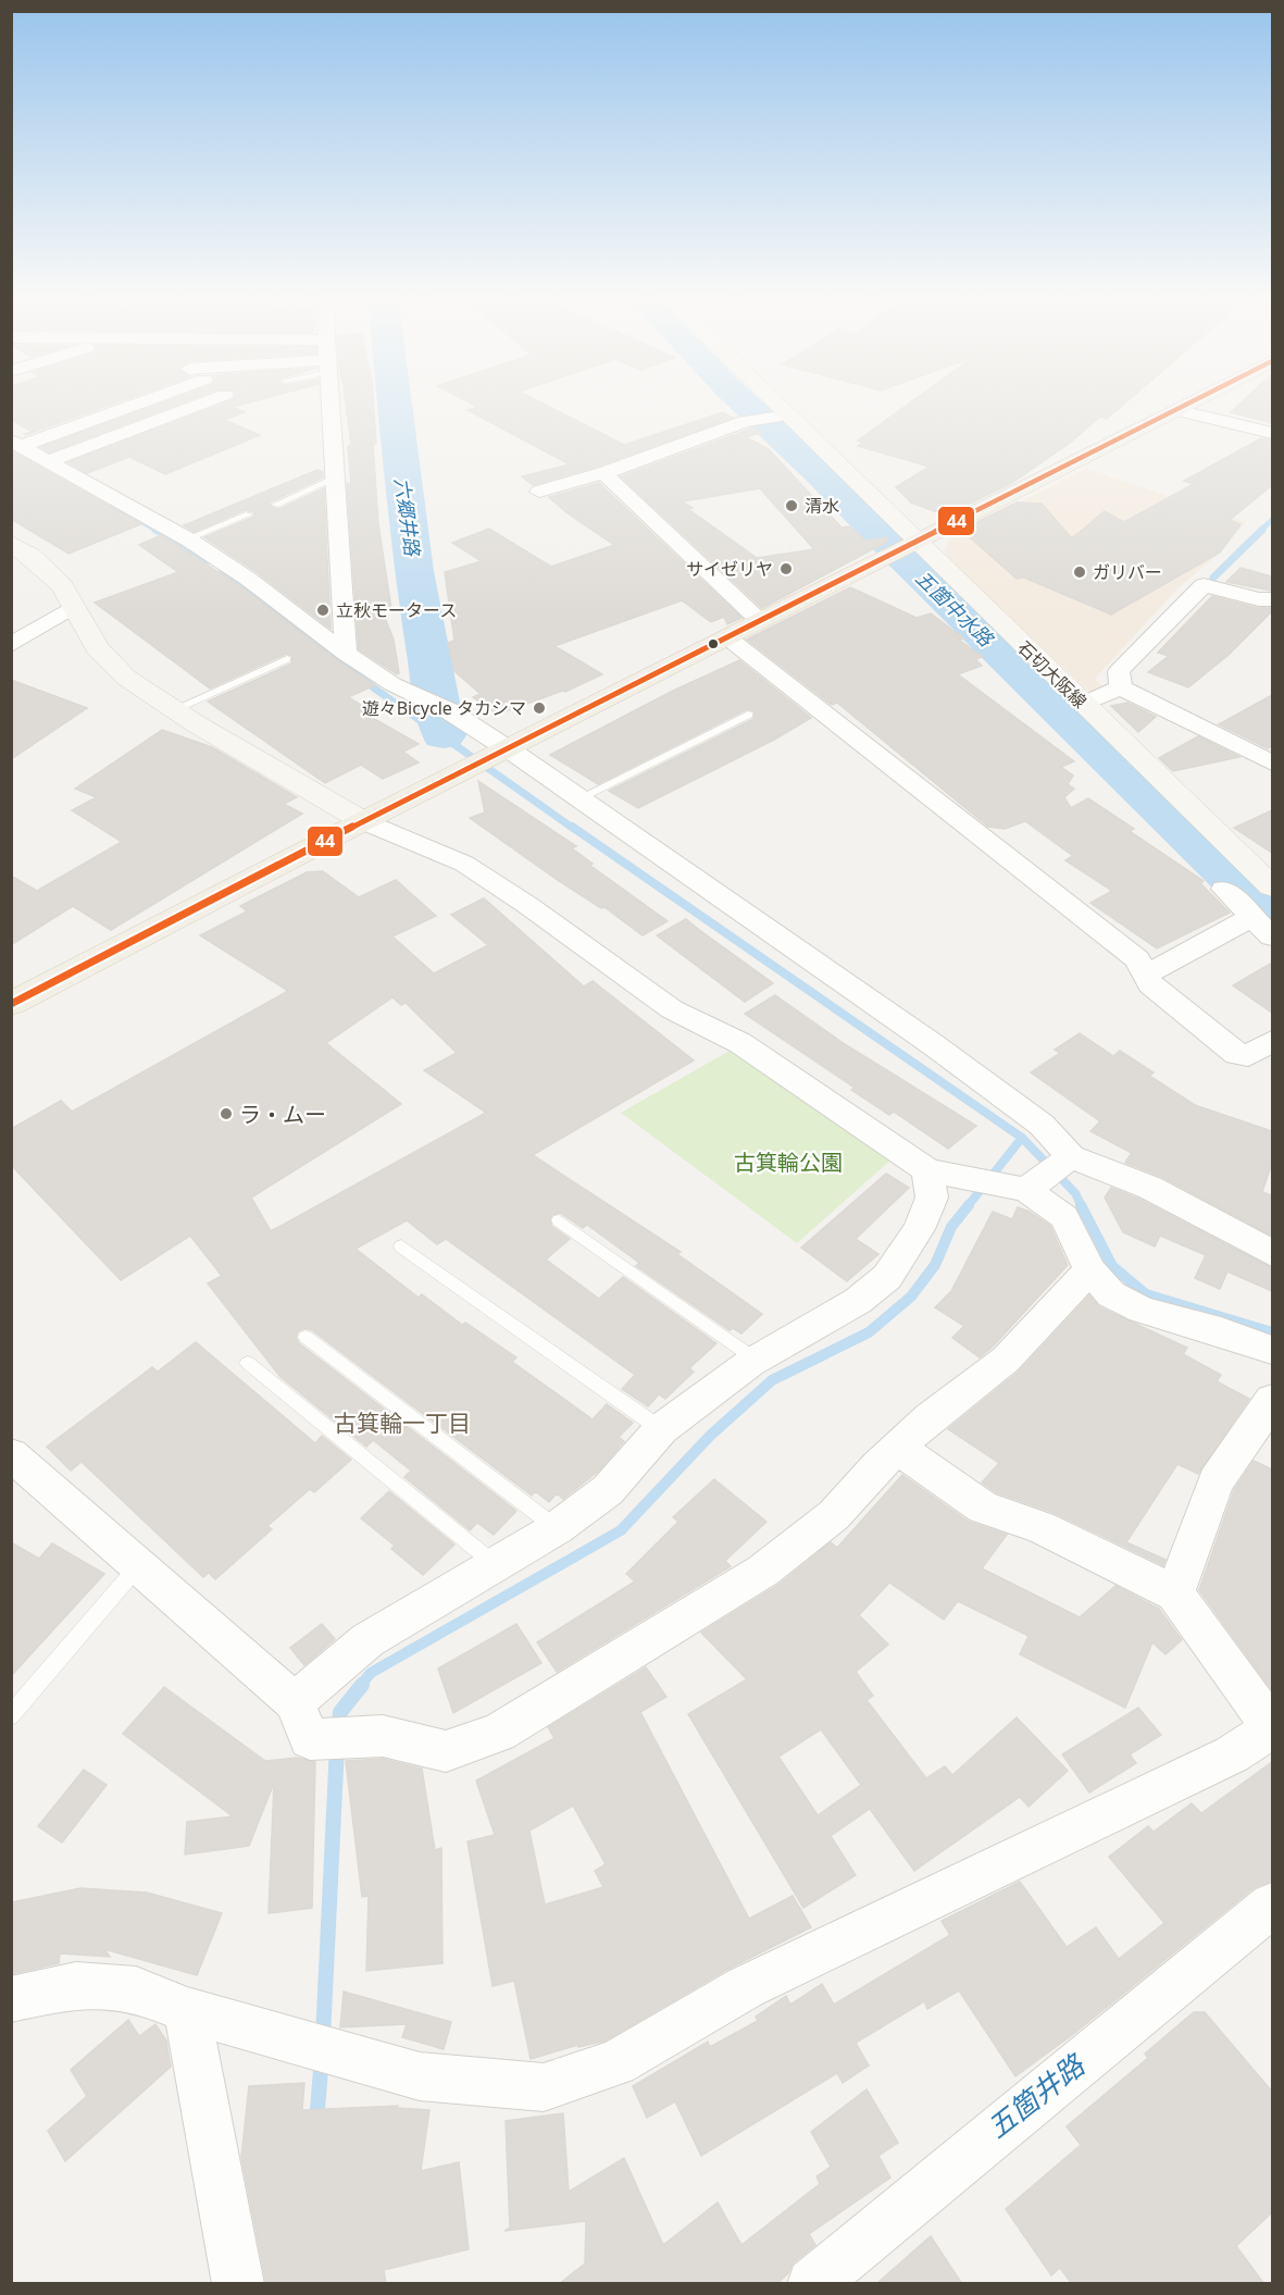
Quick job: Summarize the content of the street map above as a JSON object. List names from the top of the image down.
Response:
{
  "streets": {
    "main road": ["石切大阪線"]
  },
  "districts": ["古箕輪一丁目"],
  "water": ["六郷井路", "五箇中水路", "五箇井路"],
  "parks": ["古箕輪公園"],
  "places": [
    "清水",
    "サイゼリヤ",
    "ガリバー",
    "立秋モータース",
    "遊々Bicycle タカシマ",
    "ラ・ムー"
  ],
  "lines": ["transit line 44"]
}
